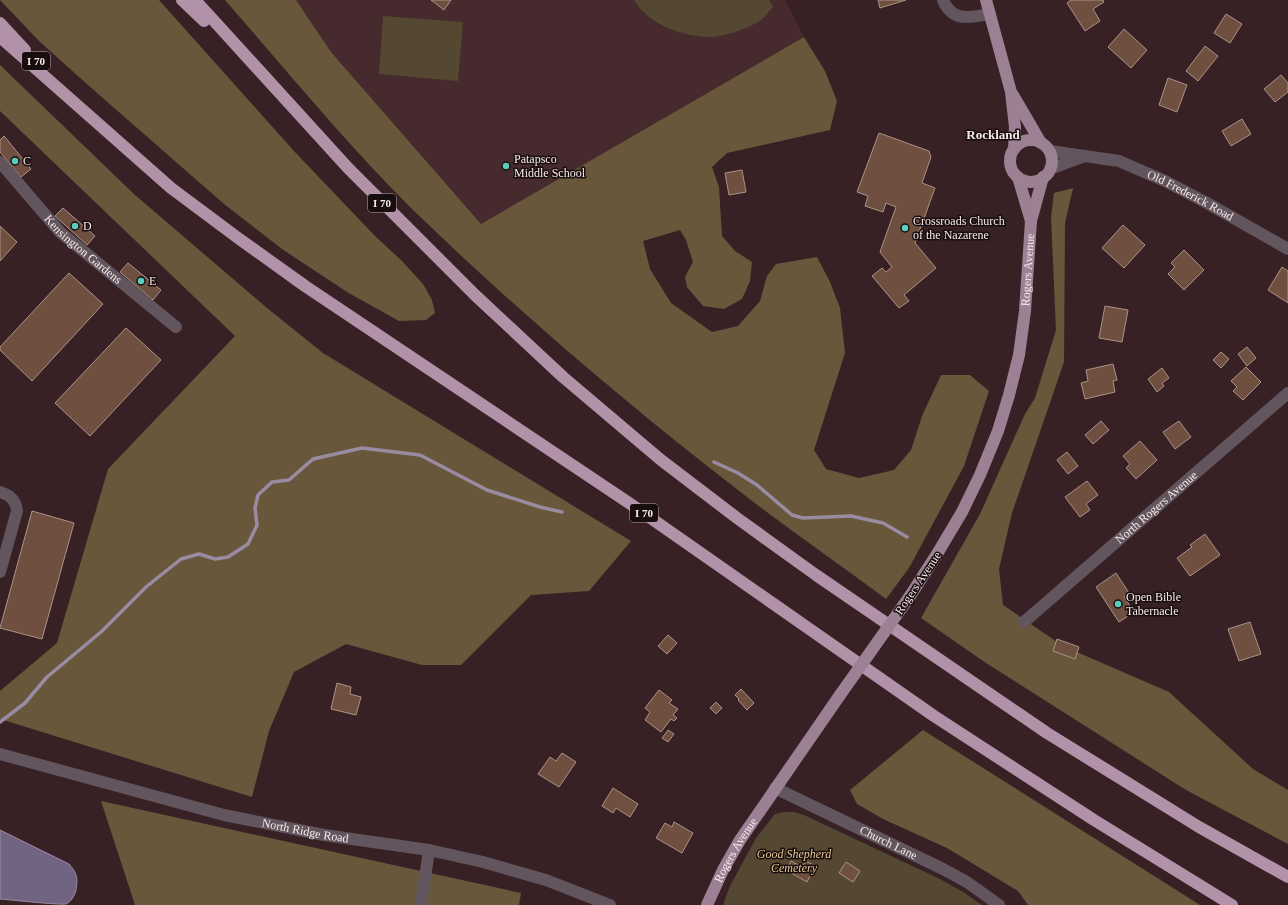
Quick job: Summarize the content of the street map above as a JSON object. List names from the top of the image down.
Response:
{
  "streets": {
    "highway": ["I 70"],
    "main road": ["Rogers Avenue"],
    "street": [
      "Old Frederick Road",
      "Kensington Gardens",
      "North Rogers Avenue",
      "North Ridge Road",
      "Church Lane"
    ]
  },
  "crossings": [
    ["Old Frederick Road", "Rogers Avenue"],
    ["Rogers Avenue", "Church Lane"]
  ],
  "districts": ["Rockland"],
  "parks": ["Good Shepherd Cemetery"],
  "places": [
    "C",
    "Patapsco Middle School",
    "D",
    "Crossroads Church of the Nazarene",
    "E",
    "Open Bible Tabernacle"
  ]
}
